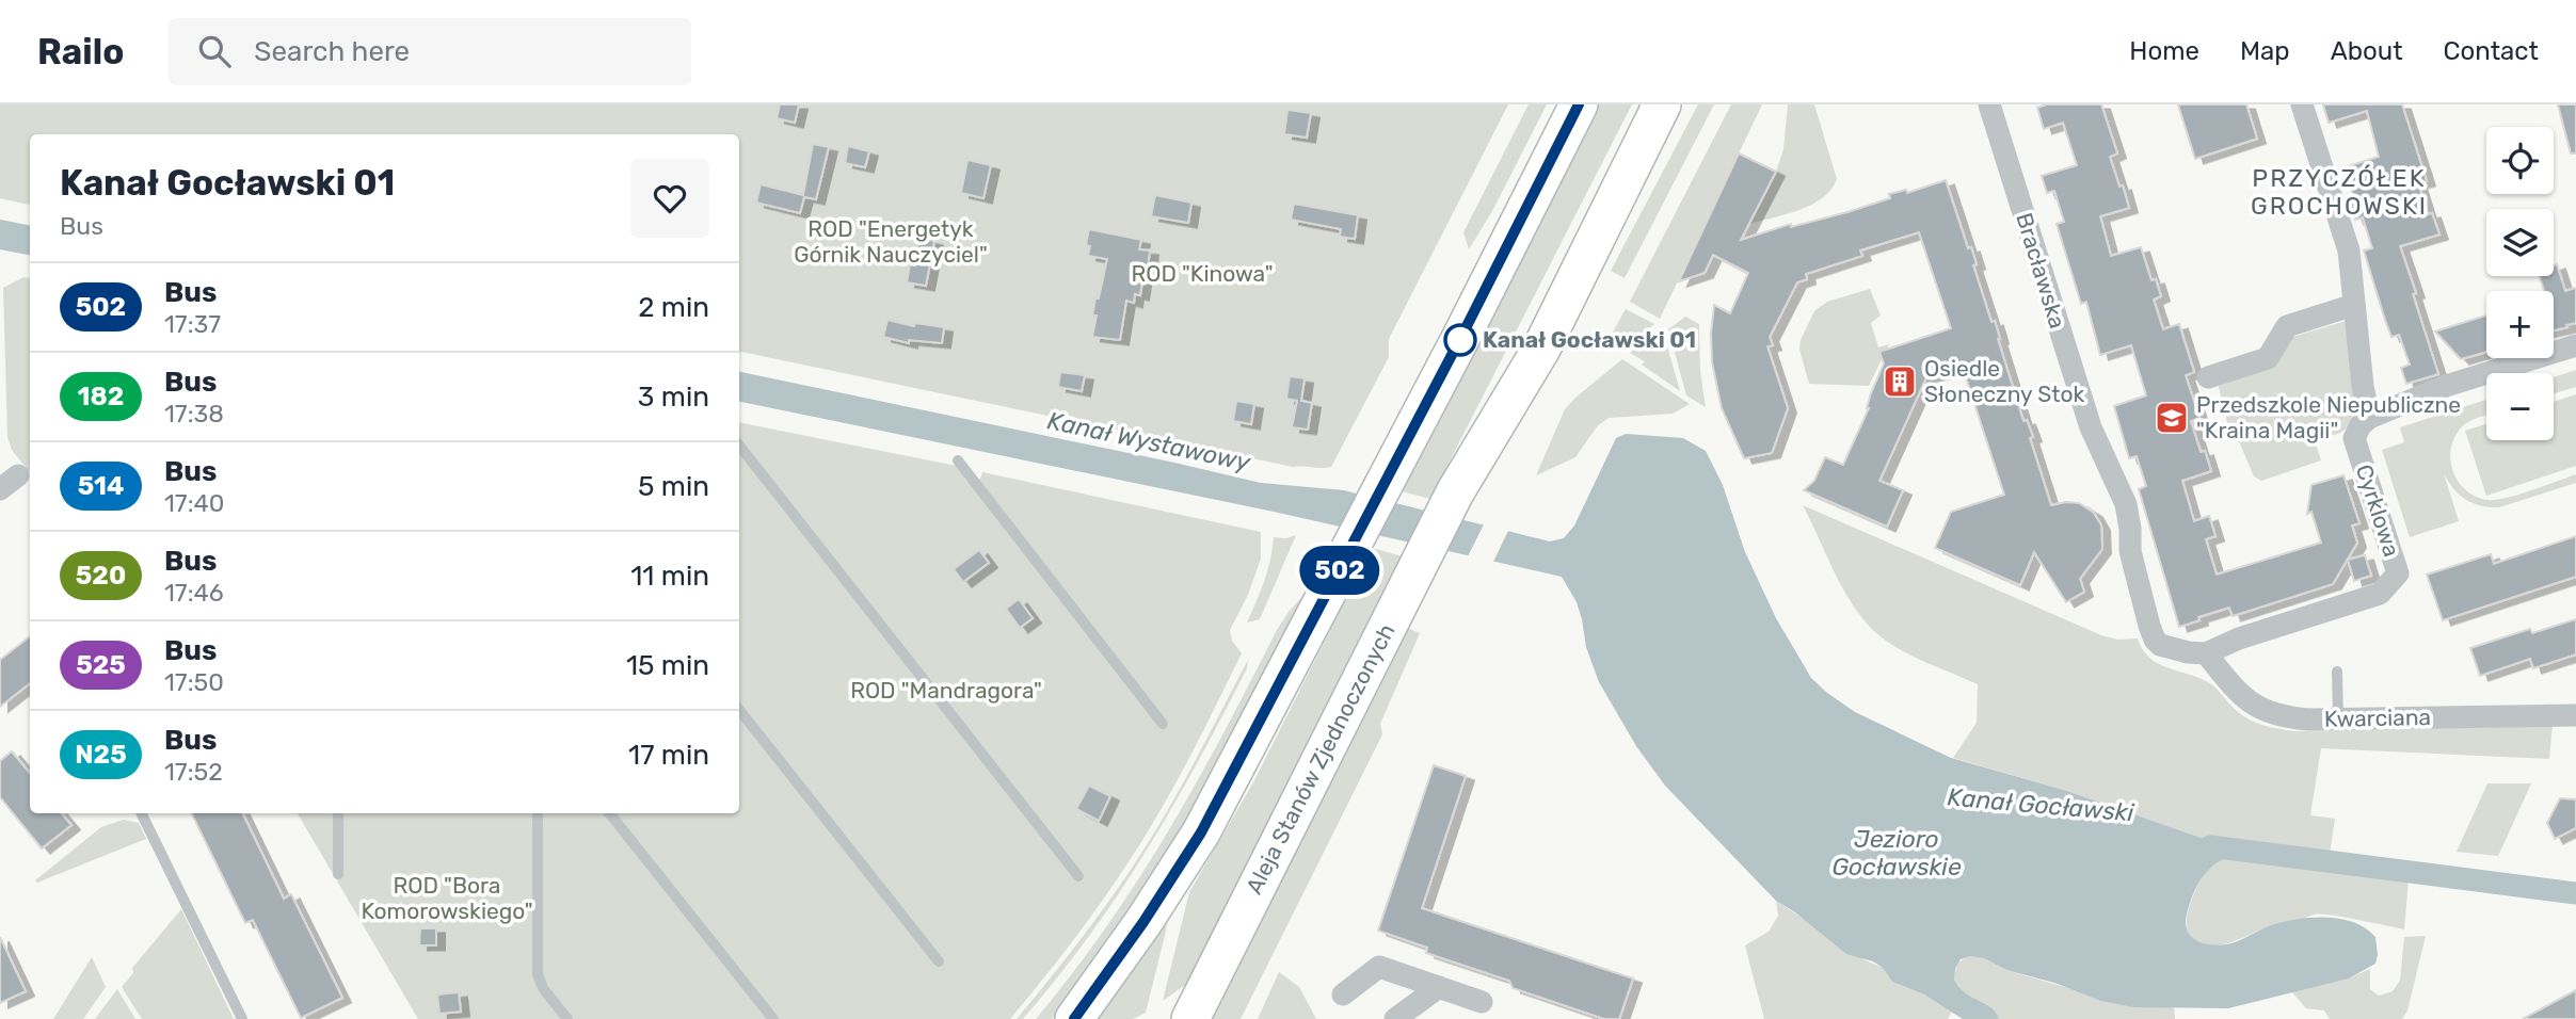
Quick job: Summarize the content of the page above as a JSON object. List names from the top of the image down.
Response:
{
  "streets": {
    "main road": ["Aleja Stanów Zjednoczonych"],
    "street": ["Bracławska", "Cyrklowa", "Kwarciana"]
  },
  "crossings": [
    ["Bracławska", "Cyrklowa"],
    ["Bracławska", "Kwarciana"],
    ["Cyrklowa", "Kwarciana"]
  ],
  "districts": ["PRZYCZÓŁEK GROCHOWSKI"],
  "water": ["Kanał Wystawowy", "Kanał Gocławski", "Jezioro Gocławskie"],
  "parks": [
    "ROD \"Energetyk Górnik Nauczyciel\"",
    "ROD \"Kinowa\"",
    "ROD \"Mandragora\"",
    "ROD \"Bora Komorowskiego\""
  ],
  "places": {
    "other": ["Kanał Gocławski 01"],
    "building": ["Osiedle Słoneczny Stok"],
    "school or university": ["Przedszkole Niepubliczne \"Kraina Magii\""]
  },
  "lines": ["bus line 502"],
  "page": {
    "header": "Railo",
    "search": "Search here",
    "nav": [
      "Home",
      "Map",
      "About",
      "Contact"
    ],
    "on_map": "502",
    "map_buttons": ["+", "−"],
    "heading": ["Kanał Gocławski 01", "Bus"],
    "list": [
      {
        "mark": "502",
        "name": "Bus",
        "note": "17:37",
        "value": "2 min"
      },
      {
        "mark": "182",
        "name": "Bus",
        "note": "17:38",
        "value": "3 min"
      },
      {
        "mark": "514",
        "name": "Bus",
        "note": "17:40",
        "value": "5 min"
      },
      {
        "mark": "520",
        "name": "Bus",
        "note": "17:46",
        "value": "11 min"
      },
      {
        "mark": "525",
        "name": "Bus",
        "note": "17:50",
        "value": "15 min"
      },
      {
        "mark": "N25",
        "name": "Bus",
        "note": "17:52",
        "value": "17 min"
      }
    ]
  }
}
